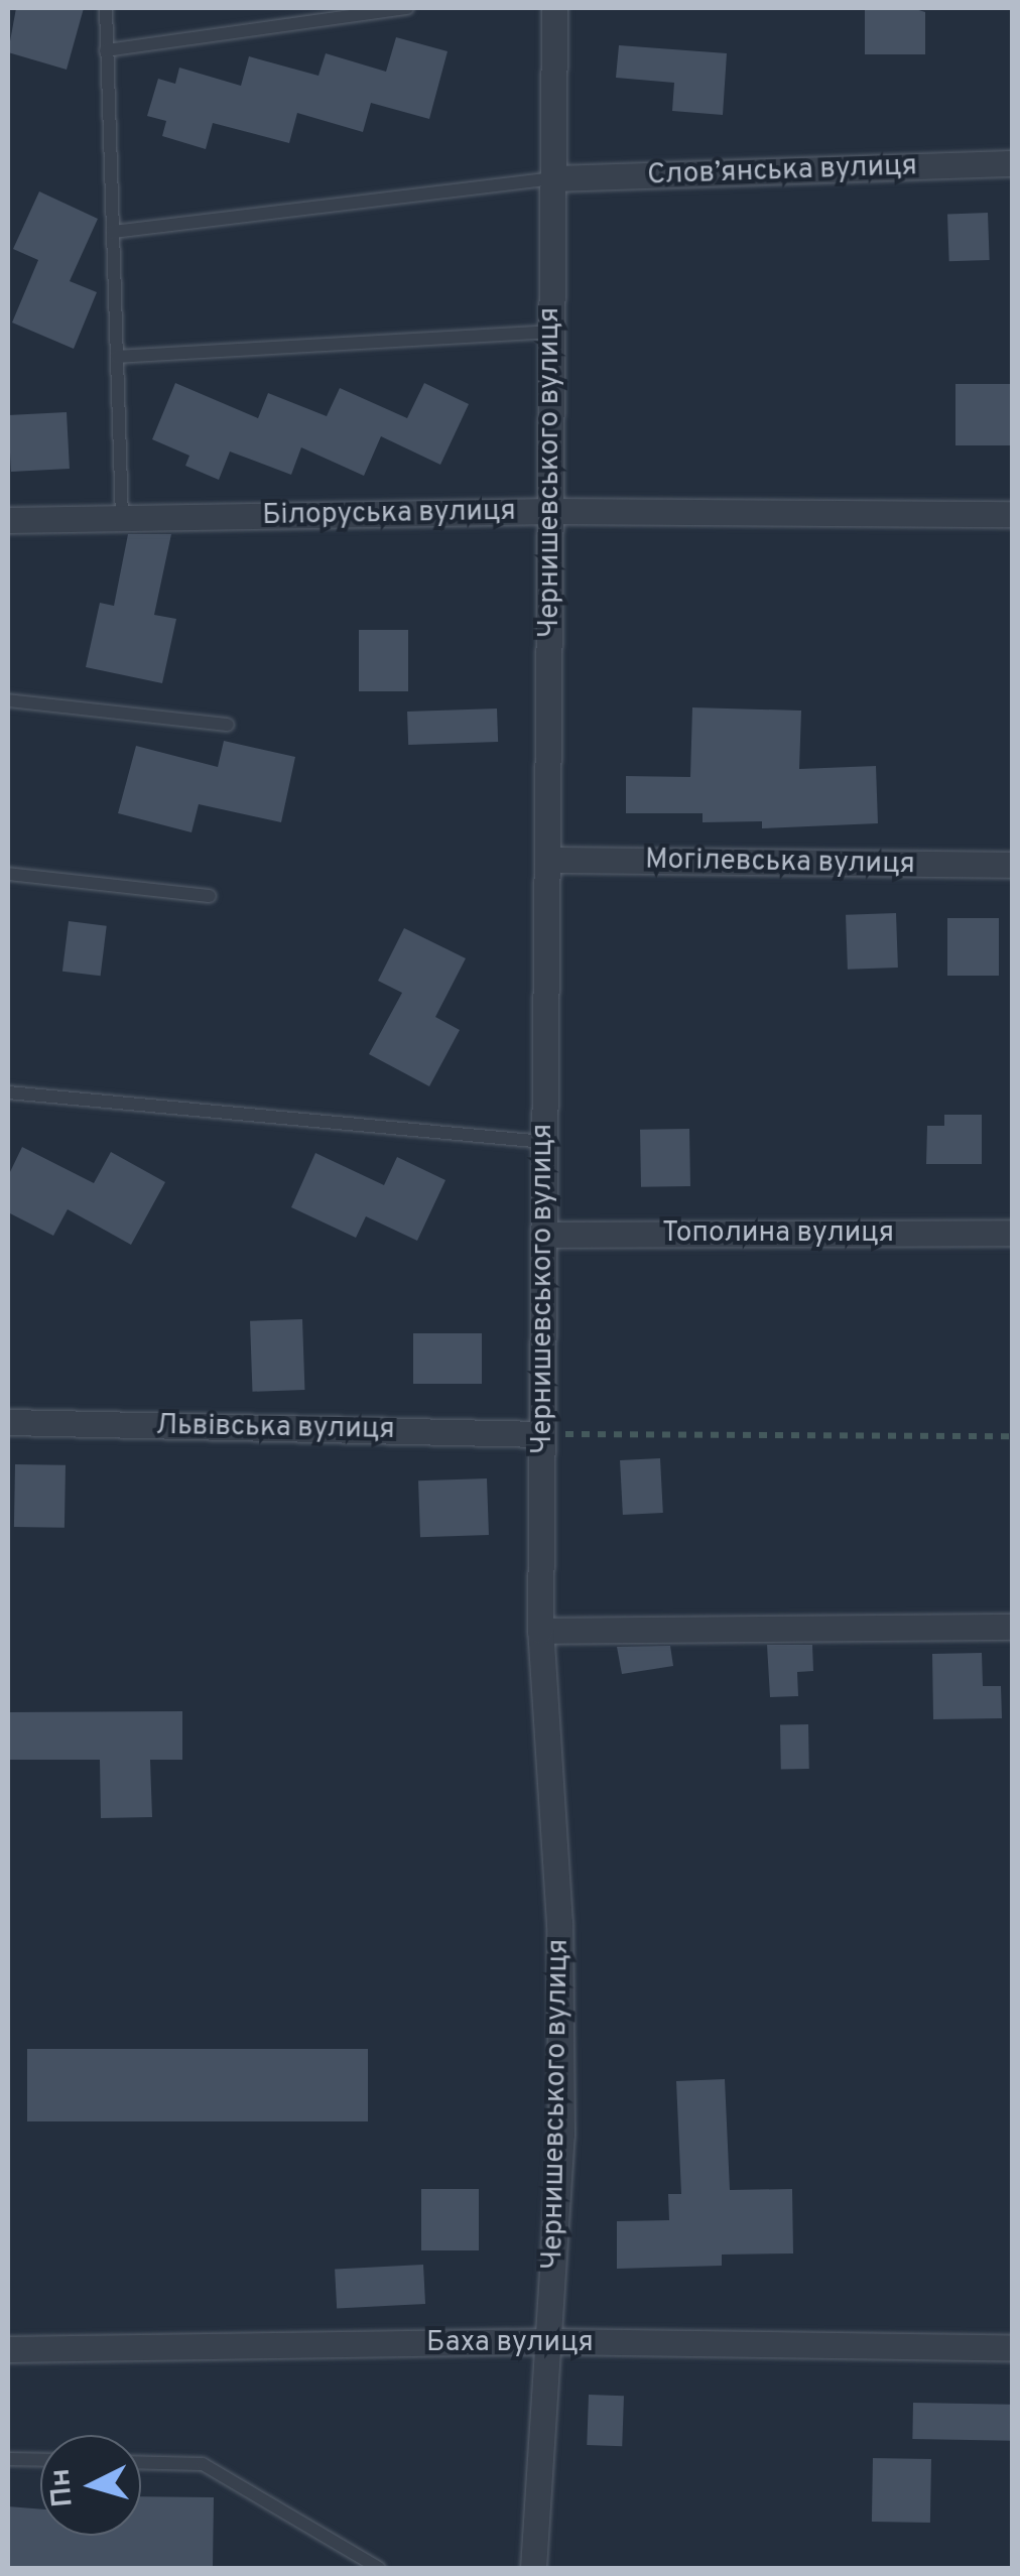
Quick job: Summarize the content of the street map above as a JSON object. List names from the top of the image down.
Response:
{
  "streets": {
    "street": [
      "Слов’янська вулиця",
      "Чернишевського вулиця",
      "Білоруська вулиця",
      "Могілевська вулиця",
      "Тополина вулиця",
      "Львівська вулиця",
      "Баха вулиця"
    ]
  },
  "crossings": [
    ["Слов’янська вулиця", "Чернишевського вулиця"],
    ["Чернишевського вулиця", "Білоруська вулиця"],
    ["Чернишевського вулиця", "Могілевська вулиця"],
    ["Чернишевського вулиця", "Тополина вулиця"],
    ["Чернишевського вулиця", "Львівська вулиця"],
    ["Чернишевського вулиця", "Баха вулиця"]
  ],
  "north": "left"
}
